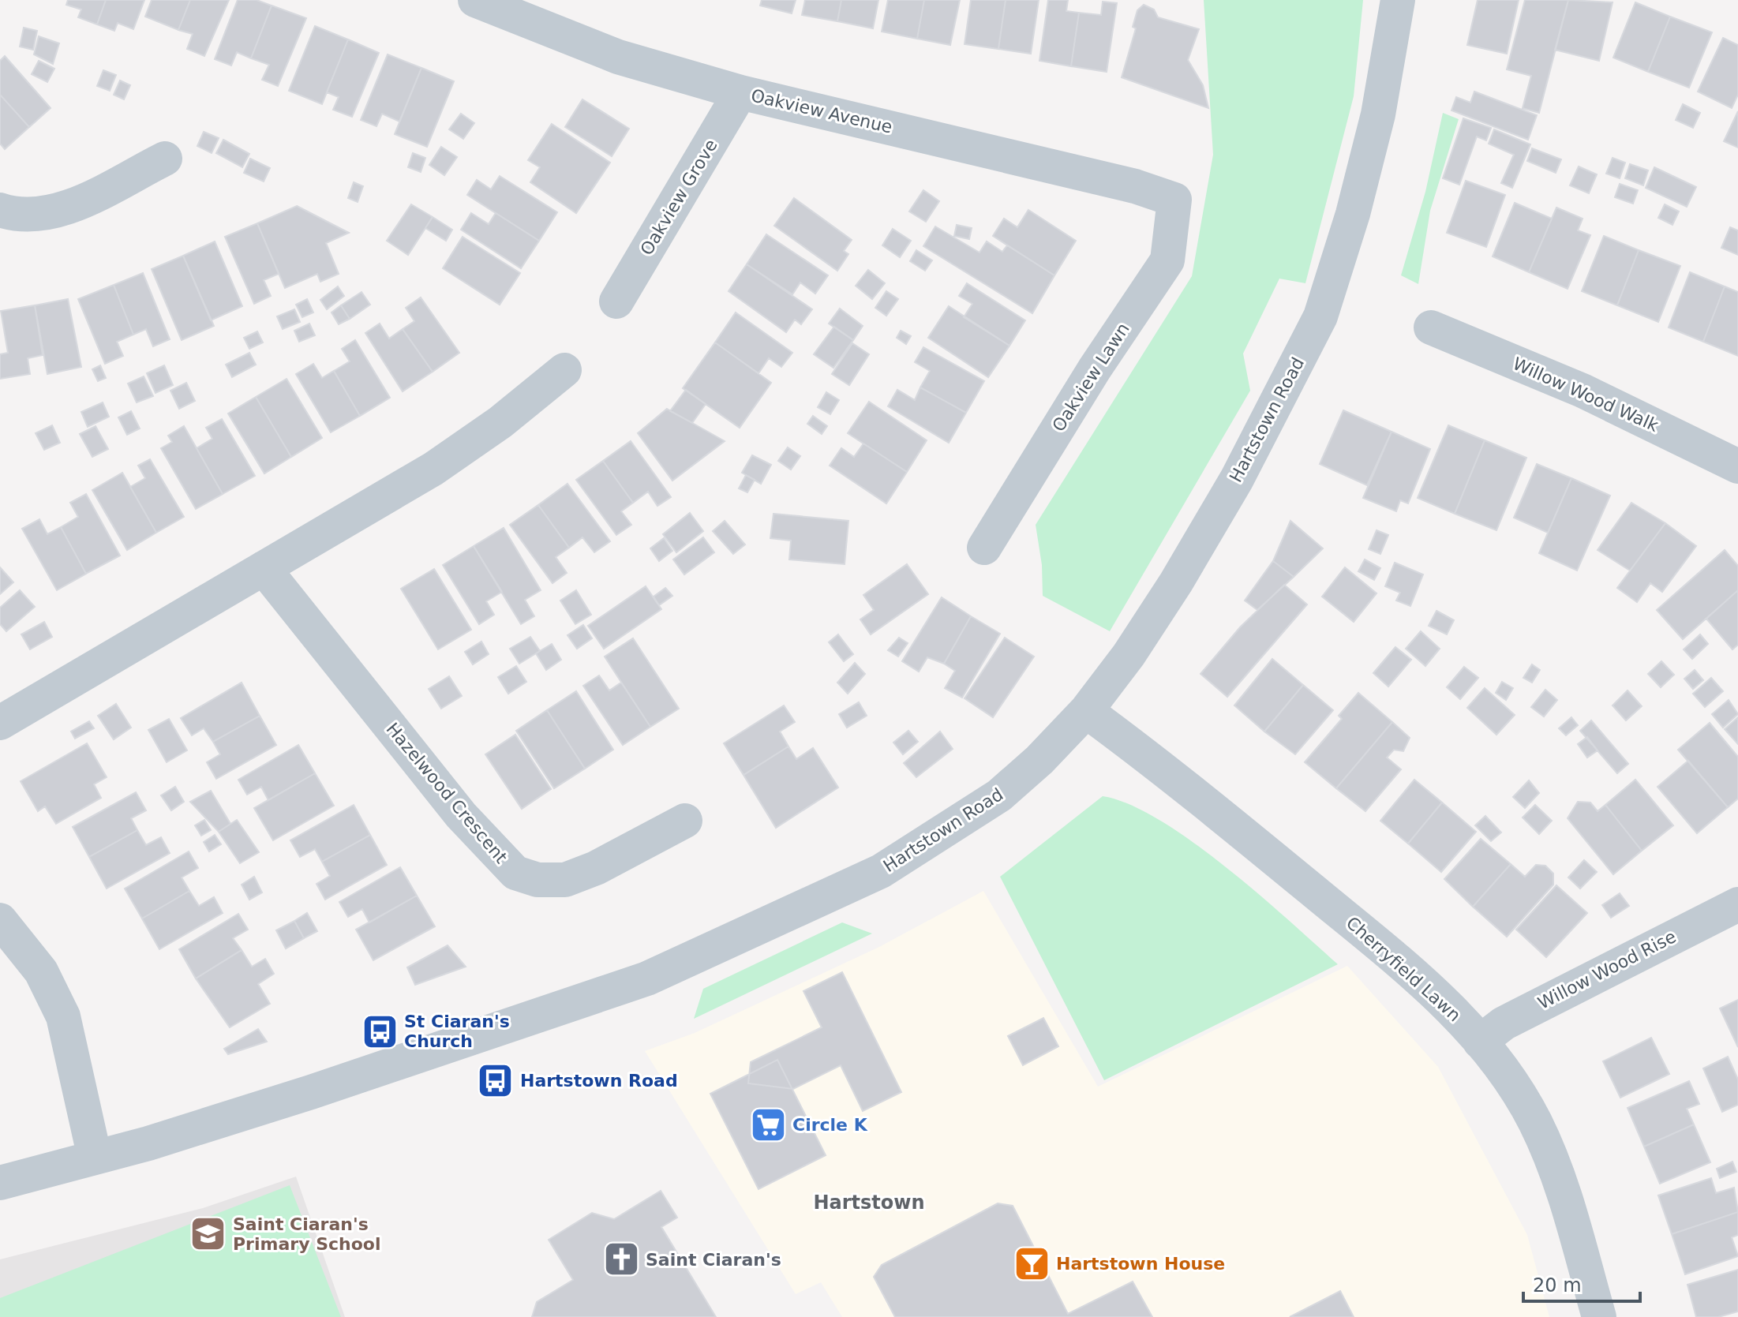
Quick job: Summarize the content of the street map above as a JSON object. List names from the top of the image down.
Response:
{
  "streets": {
    "street": [
      "Oakview Avenue",
      "Oakview Grove",
      "Oakview Lawn",
      "Willow Wood Walk",
      "Hartstown Road",
      "Hazelwood Crescent",
      "Cherryfield Lawn",
      "Willow Wood Rise"
    ]
  },
  "crossings": [
    ["Oakview Avenue", "Oakview Grove"],
    ["Oakview Avenue", "Oakview Lawn"],
    ["Hartstown Road", "Cherryfield Lawn"],
    ["Cherryfield Lawn", "Willow Wood Rise"]
  ],
  "districts": ["Hartstown"],
  "places": {
    "bus stop": ["St Ciaran's Church", "Hartstown Road"],
    "supermarket": ["Circle K"],
    "school or university": ["Saint Ciaran's Primary School"],
    "church": ["Saint Ciaran's"],
    "bar": ["Hartstown House"]
  },
  "scale_bar": "20 m"
}
